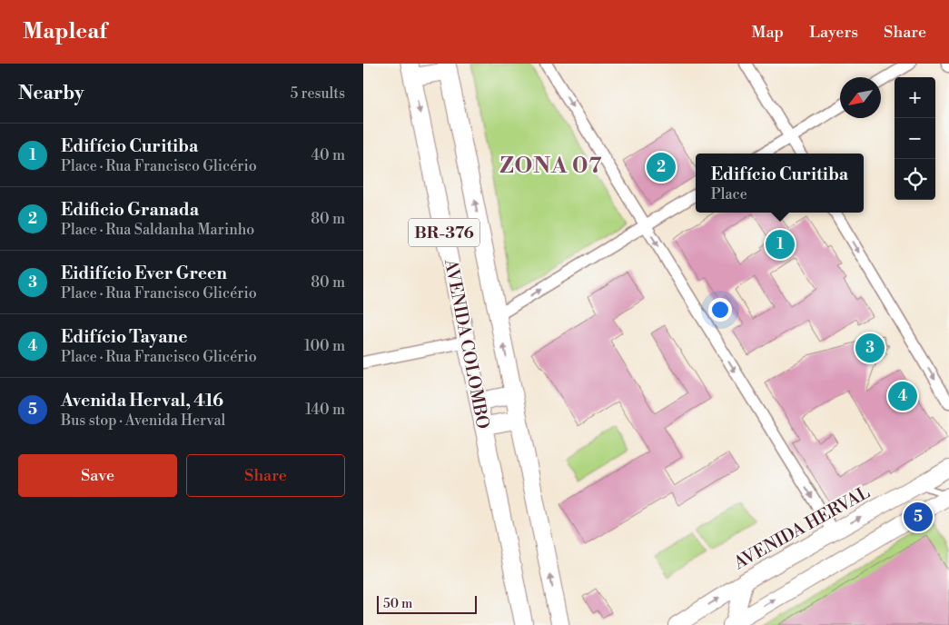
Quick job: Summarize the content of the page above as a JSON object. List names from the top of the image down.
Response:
{
  "streets": {
    "main road": ["BR-376", "AVENIDA COLOMBO", "AVENIDA HERVAL"]
  },
  "districts": ["ZONA 07"],
  "scale_bar": "50 m",
  "north": "bottom left",
  "page": {
    "header": "Mapleaf",
    "nav": ["Map", "Layers", "Share"],
    "heading": ["Nearby", "5 results"],
    "map_buttons": ["+", "−"],
    "list": [
      {
        "mark": "1",
        "name": "Edifício Curitiba",
        "note": "Place · Rua Francisco Glicério",
        "value": "40 m"
      },
      {
        "mark": "2",
        "name": "Edificio Granada",
        "note": "Place · Rua Saldanha Marinho",
        "value": "80 m"
      },
      {
        "mark": "3",
        "name": "Eidifício Ever Green",
        "note": "Place · Rua Francisco Glicério",
        "value": "80 m"
      },
      {
        "mark": "4",
        "name": "Edifício Tayane",
        "note": "Place · Rua Francisco Glicério",
        "value": "100 m"
      },
      {
        "mark": "5",
        "name": "Avenida Herval, 416",
        "note": "Bus stop · Avenida Herval",
        "value": "140 m"
      }
    ],
    "pins": [
      "2",
      "1",
      "3",
      "4",
      "5"
    ],
    "popup": ["Edifício Curitiba", "Place"],
    "buttons": ["Save", "Share"],
    "scale": "50 m"
  }
}
